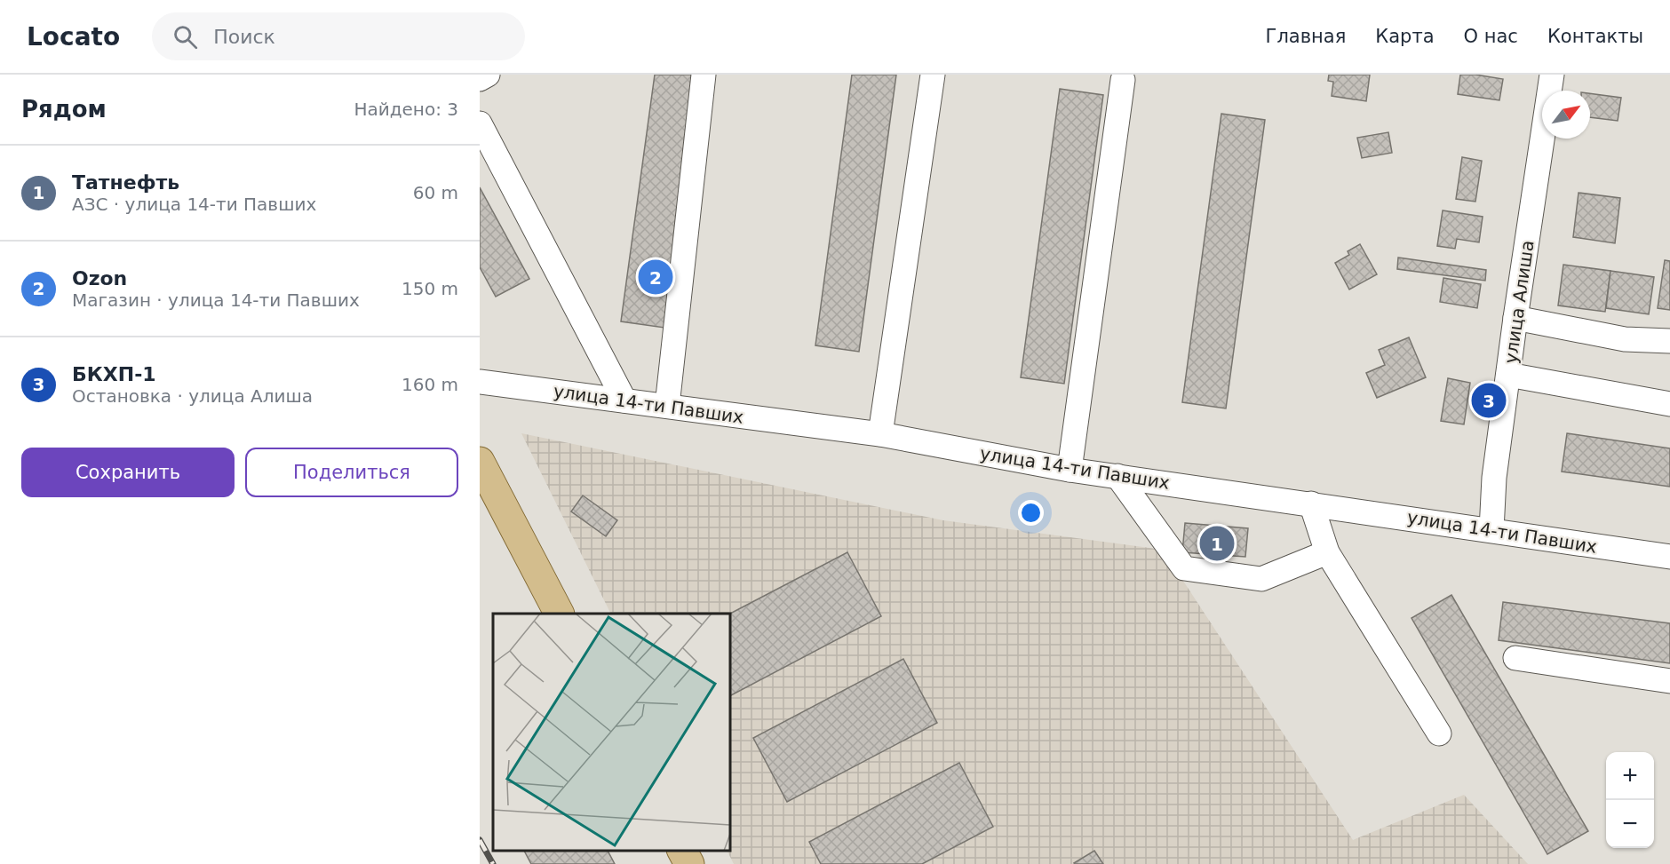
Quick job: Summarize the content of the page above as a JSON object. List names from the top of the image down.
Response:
{
  "streets": {
    "street": ["улица Алиша", "улица 14-ти Павших"]
  },
  "crossings": [
    ["улица Алиша", "улица 14-ти Павших"]
  ],
  "north": "top right",
  "page": {
    "header": "Locato",
    "search": "Поиск",
    "nav": [
      "Главная",
      "Карта",
      "О нас",
      "Контакты"
    ],
    "heading": ["Рядом", "Найдено: 3"],
    "list": [
      {
        "mark": "1",
        "name": "Татнефть",
        "note": "АЗС · улица 14-ти Павших",
        "value": "60 m"
      },
      {
        "mark": "2",
        "name": "Ozon",
        "note": "Магазин · улица 14-ти Павших",
        "value": "150 m"
      },
      {
        "mark": "3",
        "name": "БКХП-1",
        "note": "Остановка · улица Алиша",
        "value": "160 m"
      }
    ],
    "pins": ["2", "3", "1"],
    "buttons": ["Сохранить", "Поделиться"],
    "map_buttons": ["+", "−"]
  }
}
